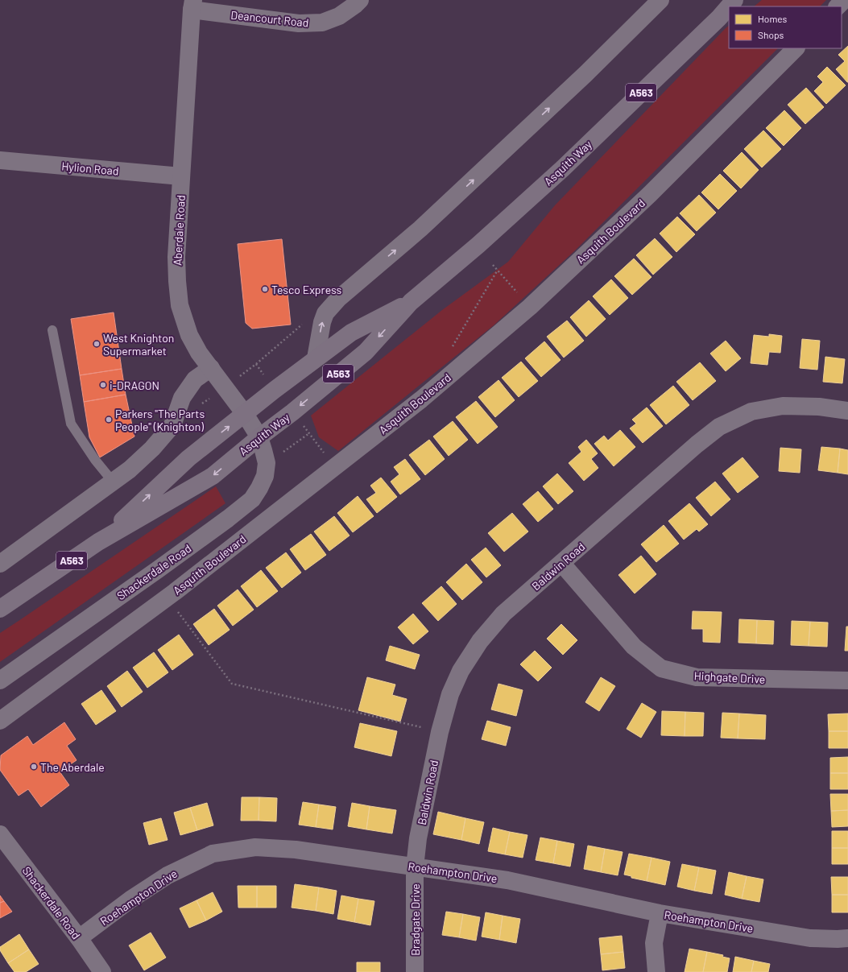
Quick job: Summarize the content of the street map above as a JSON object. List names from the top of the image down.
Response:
{
  "streets": {
    "highway": ["A563", "Asquith Way"],
    "street": [
      "Deancourt Road",
      "Hylion Road",
      "Aberdale Road",
      "Asquith Boulevard",
      "Baldwin Road",
      "Shackerdale Road",
      "Highgate Drive",
      "Roehampton Drive",
      "Bradgate Drive"
    ]
  },
  "crossings": [
    ["Deancourt Road", "Aberdale Road"],
    ["Asquith Way", "Aberdale Road"],
    ["Asquith Way", "Shackerdale Road"],
    ["Hylion Road", "Aberdale Road"],
    ["Aberdale Road", "Shackerdale Road"],
    ["Baldwin Road", "Highgate Drive"],
    ["Baldwin Road", "Roehampton Drive"],
    ["Baldwin Road", "Bradgate Drive"],
    ["Shackerdale Road", "Roehampton Drive"],
    ["Roehampton Drive", "Bradgate Drive"]
  ],
  "places": [
    "Tesco Express",
    "West Knighton Supermarket",
    "i-DRAGON",
    "Parkers \"The Parts People\" (Knighton)",
    "The Aberdale"
  ],
  "legend": ["Homes", "Shops"]
}
